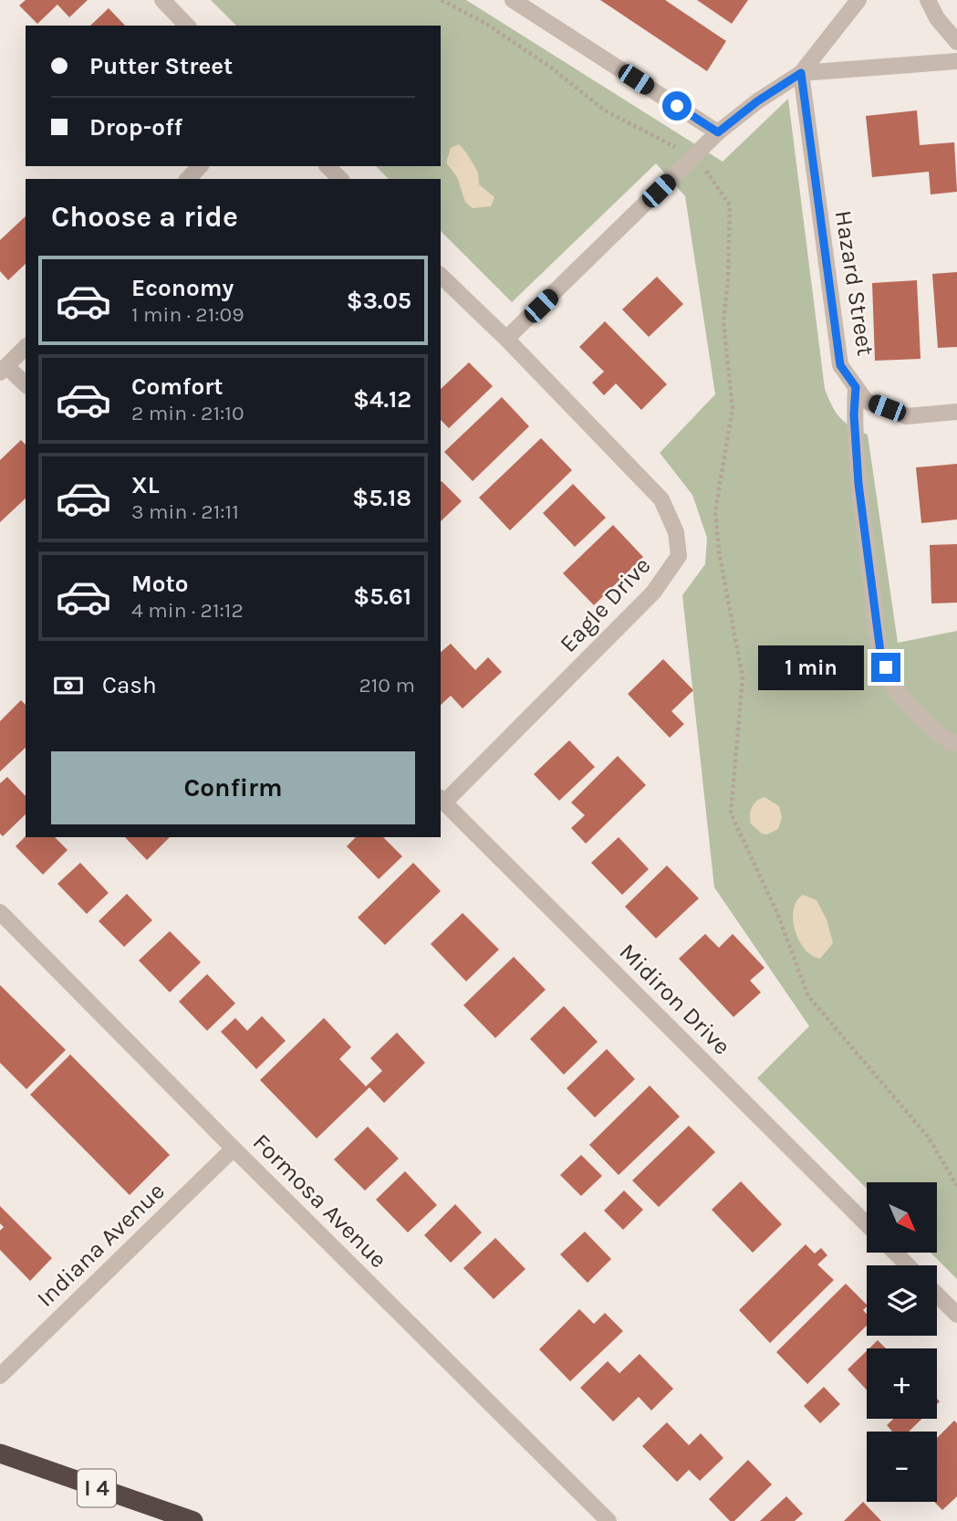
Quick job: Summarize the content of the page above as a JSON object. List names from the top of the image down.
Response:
{
  "streets": {
    "highway": ["I 4"],
    "street": [
      "Hazard Street",
      "Eagle Drive",
      "Midiron Drive",
      "Formosa Avenue",
      "Indiana Avenue"
    ]
  },
  "crossings": [
    ["Eagle Drive", "Midiron Drive"],
    ["Formosa Avenue", "Indiana Avenue"]
  ],
  "north": "bottom right",
  "page": {
    "banner": ["Putter Street", "Drop-off"],
    "heading": "Choose a ride",
    "list": [
      {
        "name": "Economy",
        "note": "1 min · 21:09",
        "value": "$3.05"
      },
      {
        "name": "Comfort",
        "note": "2 min · 21:10",
        "value": "$4.12"
      },
      {
        "name": "XL",
        "note": "3 min · 21:11",
        "value": "$5.18"
      },
      {
        "name": "Moto",
        "note": "4 min · 21:12",
        "value": "$5.61"
      }
    ],
    "bubble": "1 min",
    "pay": ["Cash", "210 m"],
    "buttons": "Confirm",
    "map_buttons": ["+", "−"]
  }
}
